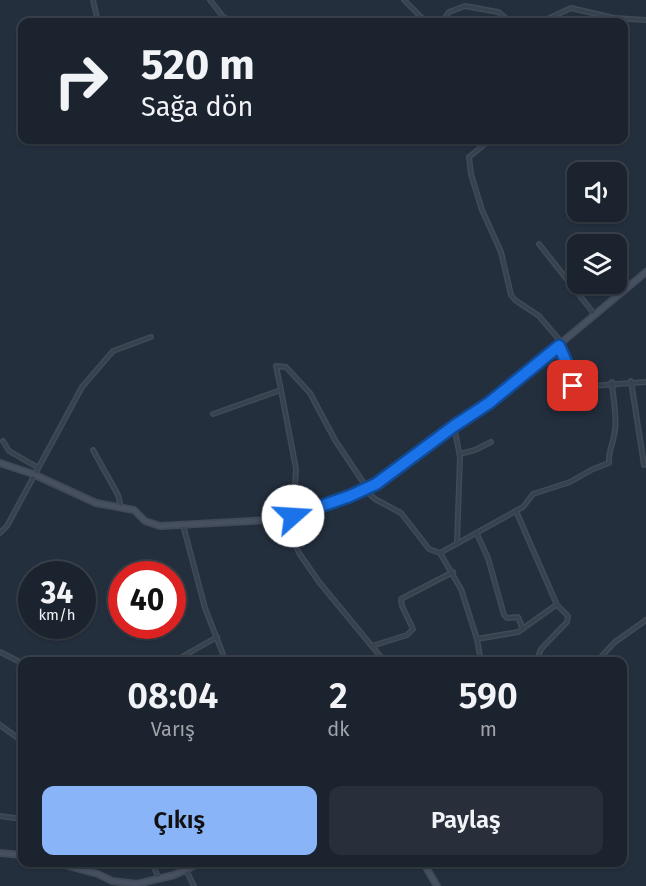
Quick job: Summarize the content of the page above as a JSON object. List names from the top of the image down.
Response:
{
  "page": {
    "turn": ["520 m", "Sağa dön"],
    "speed": "34 km/h",
    "limit": "40",
    "eta": [
      "08:04",
      "Varış",
      "2",
      "dk",
      "590",
      "m"
    ],
    "buttons": ["Çıkış", "Paylaş"]
  }
}
